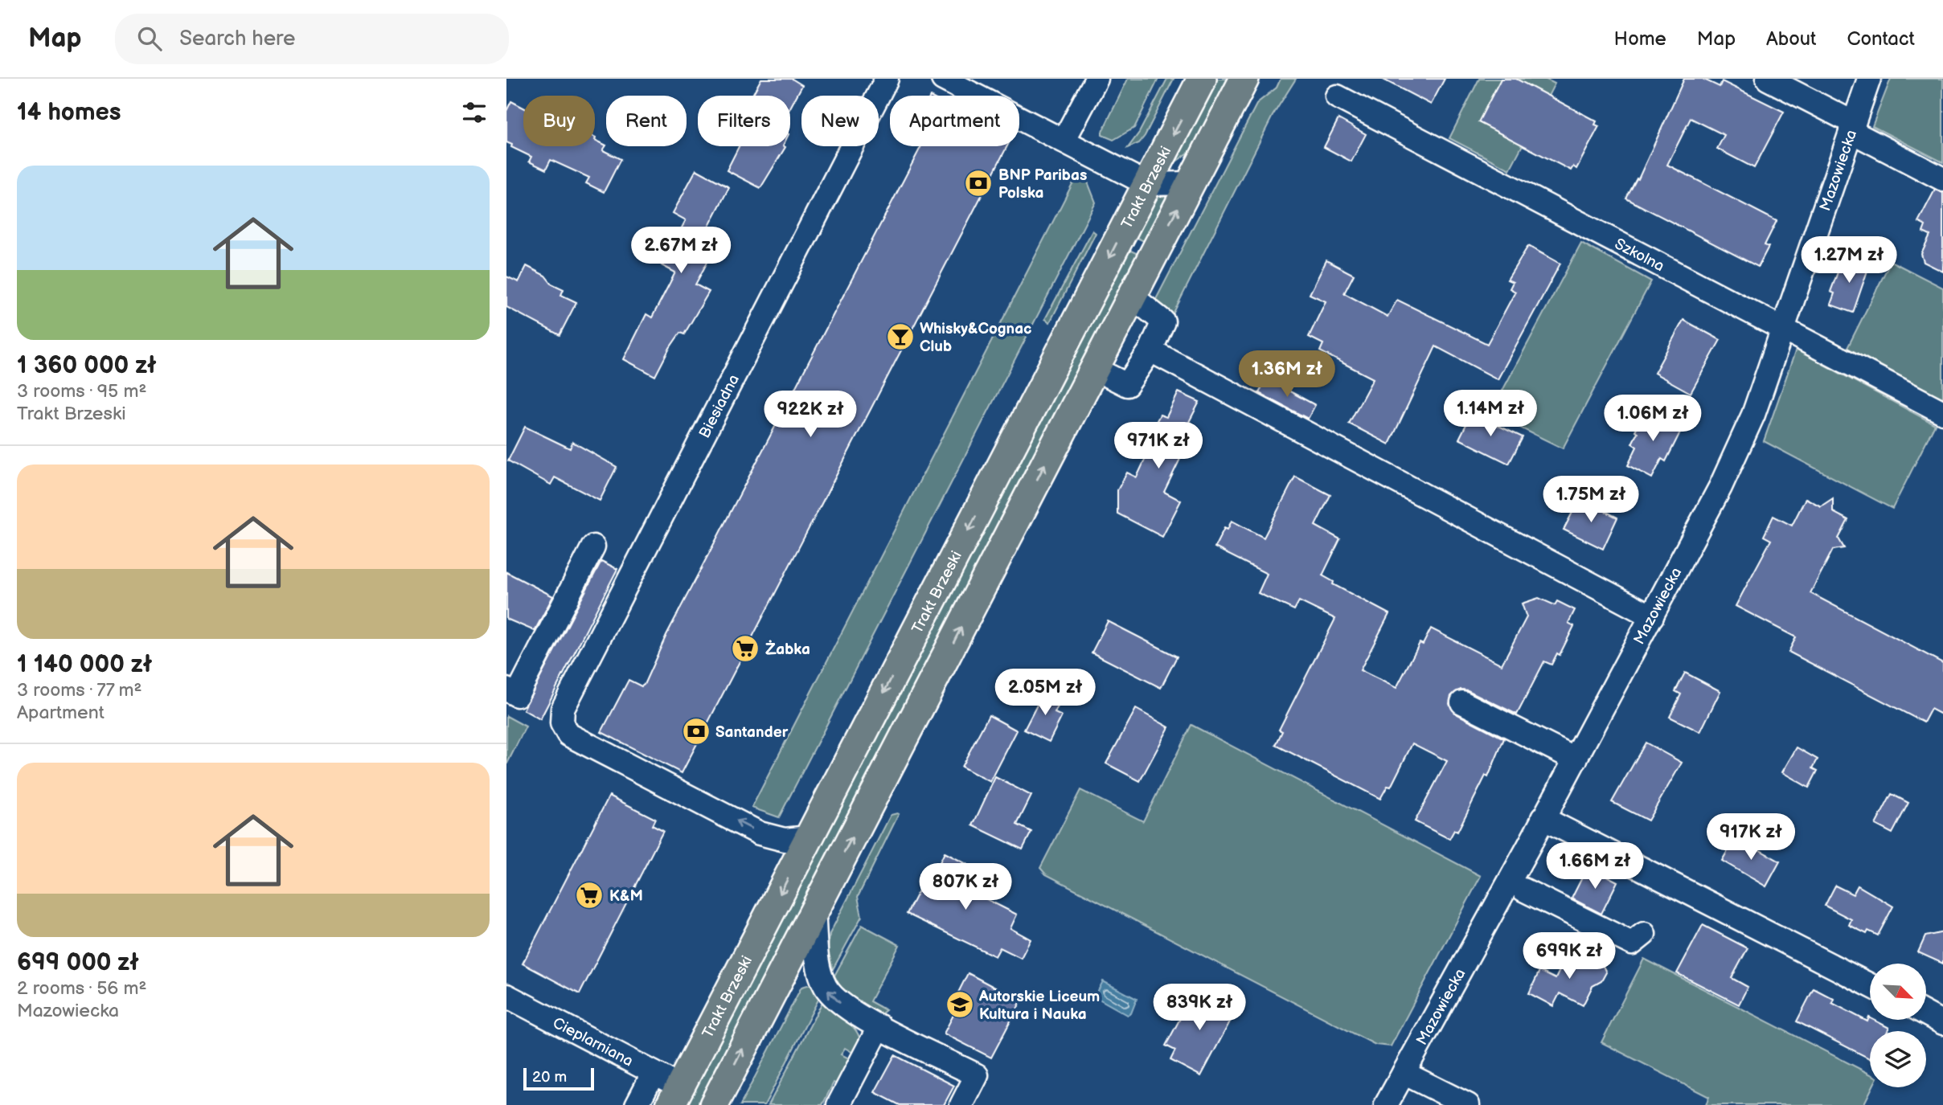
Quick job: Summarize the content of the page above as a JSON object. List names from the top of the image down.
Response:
{
  "streets": {
    "main road": ["Trakt Brzeski"],
    "street": [
      "Mazowiecka",
      "Szkolna",
      "Biesiadna",
      "Cieplarniana"
    ]
  },
  "crossings": [
    ["Mazowiecka", "Szkolna"],
    ["Trakt Brzeski", "Biesiadna"],
    ["Trakt Brzeski", "Cieplarniana"]
  ],
  "places": {
    "bank": ["BNP Paribas Polska", "Santander"],
    "bar": ["Whisky&Cognac Club"],
    "supermarket": ["Żabka", "K&M"],
    "school or university": ["Autorskie Liceum Kultura i Nauka"]
  },
  "scale_bar": "20 m",
  "north": "bottom right",
  "page": {
    "header": "Map",
    "search": "Search here",
    "nav": [
      "Home",
      "Map",
      "About",
      "Contact"
    ],
    "heading": "14 homes",
    "chip": [
      "Buy",
      "Rent",
      "Filters",
      "New",
      "Apartment"
    ],
    "list": [
      {
        "name": "1 360 000 zł",
        "note": "3 rooms · 95 m² · Trakt Brzeski"
      },
      {
        "name": "1 140 000 zł",
        "note": "3 rooms · 77 m² · Apartment"
      },
      {
        "name": "699 000 zł",
        "note": "2 rooms · 56 m² · Mazowiecka"
      }
    ],
    "price": [
      "2.67M zł",
      "1.27M zł",
      "1.36M zł",
      "1.14M zł",
      "922K zł",
      "1.06M zł",
      "971K zł",
      "1.75M zł",
      "2.05M zł",
      "917K zł",
      "1.66M zł",
      "807K zł",
      "699K zł",
      "839K zł"
    ],
    "scale": "20 m"
  }
}
